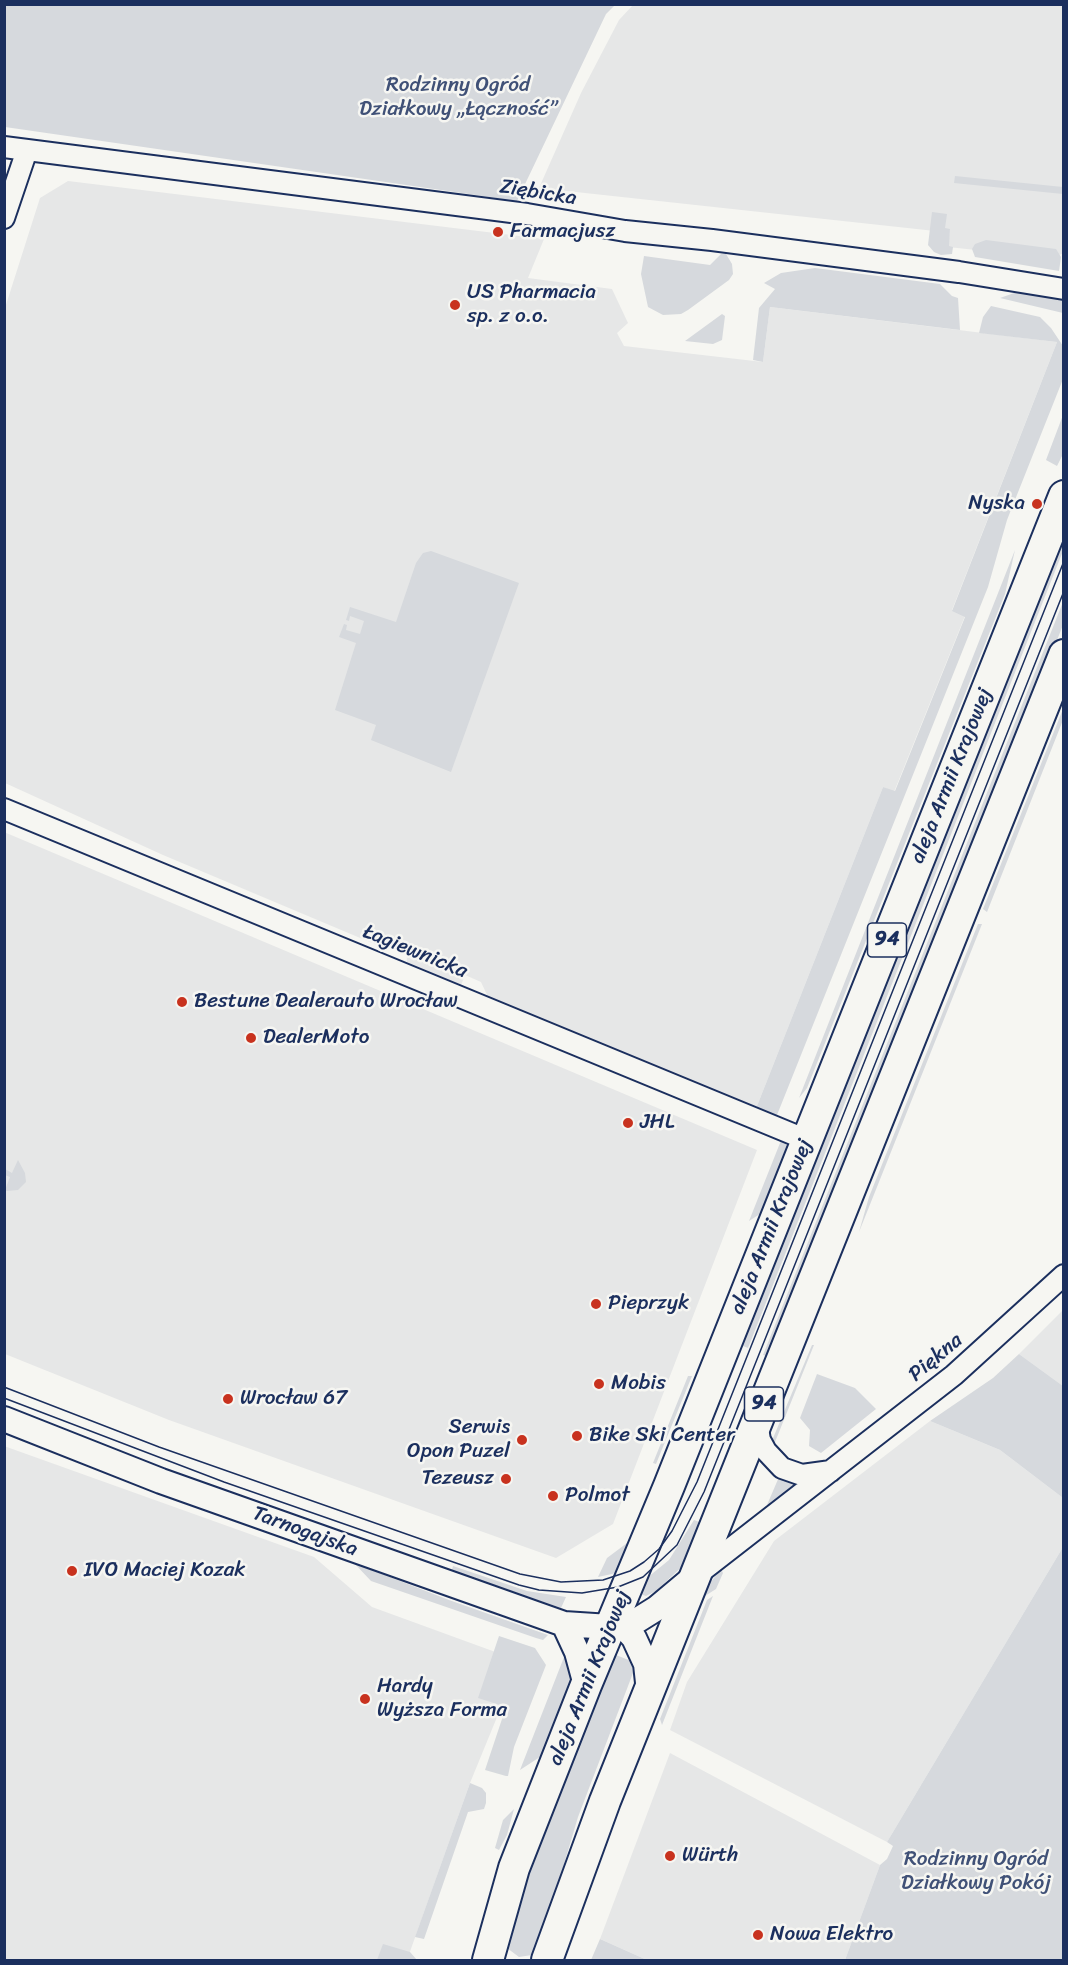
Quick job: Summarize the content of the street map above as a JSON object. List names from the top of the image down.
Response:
{
  "streets": {
    "main road": ["aleja Armii Krajowej", "94"],
    "street": [
      "Ziębicka",
      "Łagiewnicka",
      "Piękna",
      "Tarnogajska"
    ]
  },
  "crossings": [
    ["aleja Armii Krajowej", "Łagiewnicka"],
    ["aleja Armii Krajowej", "Tarnogajska"],
    ["94", "Piękna"]
  ],
  "parks": ["Rodzinny Ogród Działkowy „Łączność”", "Rodzinny Ogród Działkowy Pokój"],
  "places": [
    "Farmacjusz",
    "US Pharmacia sp. z o.o.",
    "Nyska",
    "Bestune Dealerauto Wrocław",
    "DealerMoto",
    "JHL",
    "Pieprzyk",
    "Mobis",
    "Wrocław 67",
    "Bike Ski Center",
    "Serwis Opon Puzel",
    "Tezeusz",
    "Polmot",
    "IVO Maciej Kozak",
    "Hardy Wyższa Forma",
    "Würth",
    "Nowa Elektro"
  ]
}
